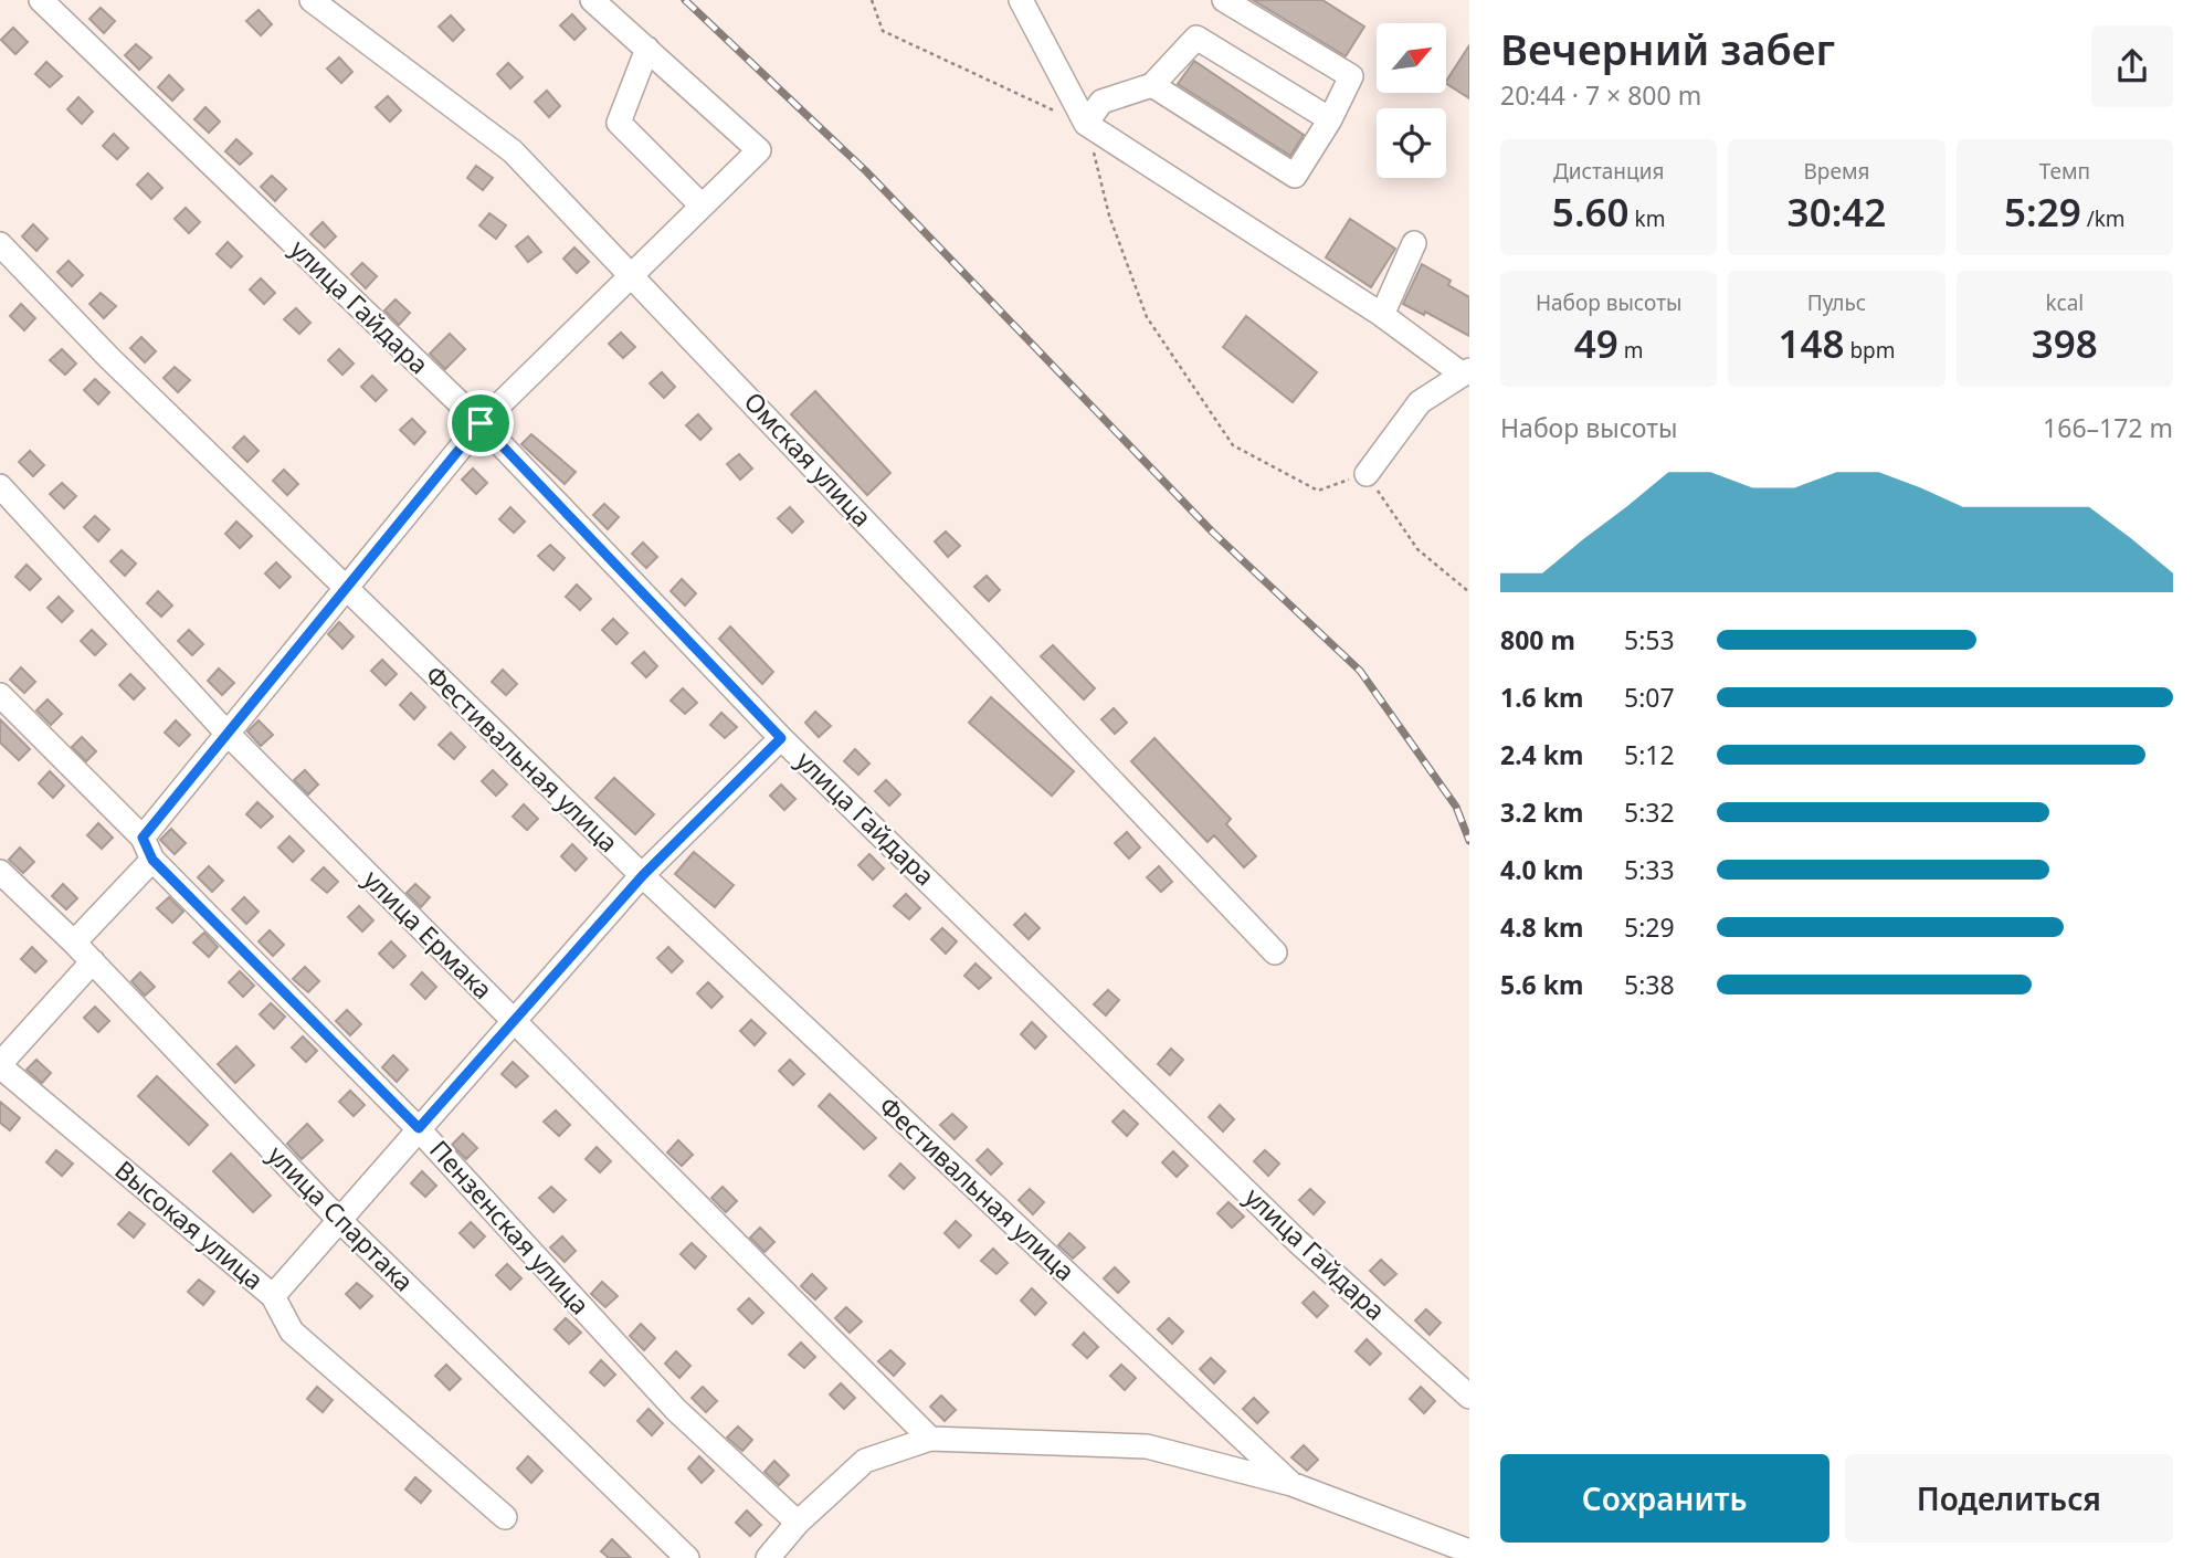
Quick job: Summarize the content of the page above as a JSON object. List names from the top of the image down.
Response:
{
  "streets": {
    "street": [
      "улица Гайдара",
      "Омская улица",
      "Фестивальная улица",
      "улица Ермака",
      "улица Спартака",
      "Высокая улица",
      "Пензенская улица"
    ]
  },
  "north": "top right",
  "page": {
    "heading": ["Вечерний забег", "20:44 · 7 × 800 m"],
    "stats": [
      ["Дистанция", "5.60 km"],
      ["Время", "30:42"],
      ["Темп", "5:29 /km"],
      ["Набор высоты", "49 m"],
      ["Пульс", "148 bpm"],
      ["kcal", "398"]
    ],
    "chart": ["Набор высоты", "166–172 m"],
    "list": [
      {
        "name": "800 m",
        "note": "5:53"
      },
      {
        "name": "1.6 km",
        "note": "5:07"
      },
      {
        "name": "2.4 km",
        "note": "5:12"
      },
      {
        "name": "3.2 km",
        "note": "5:32"
      },
      {
        "name": "4.0 km",
        "note": "5:33"
      },
      {
        "name": "4.8 km",
        "note": "5:29"
      },
      {
        "name": "5.6 km",
        "note": "5:38"
      }
    ],
    "buttons": ["Сохранить", "Поделиться"]
  }
}
